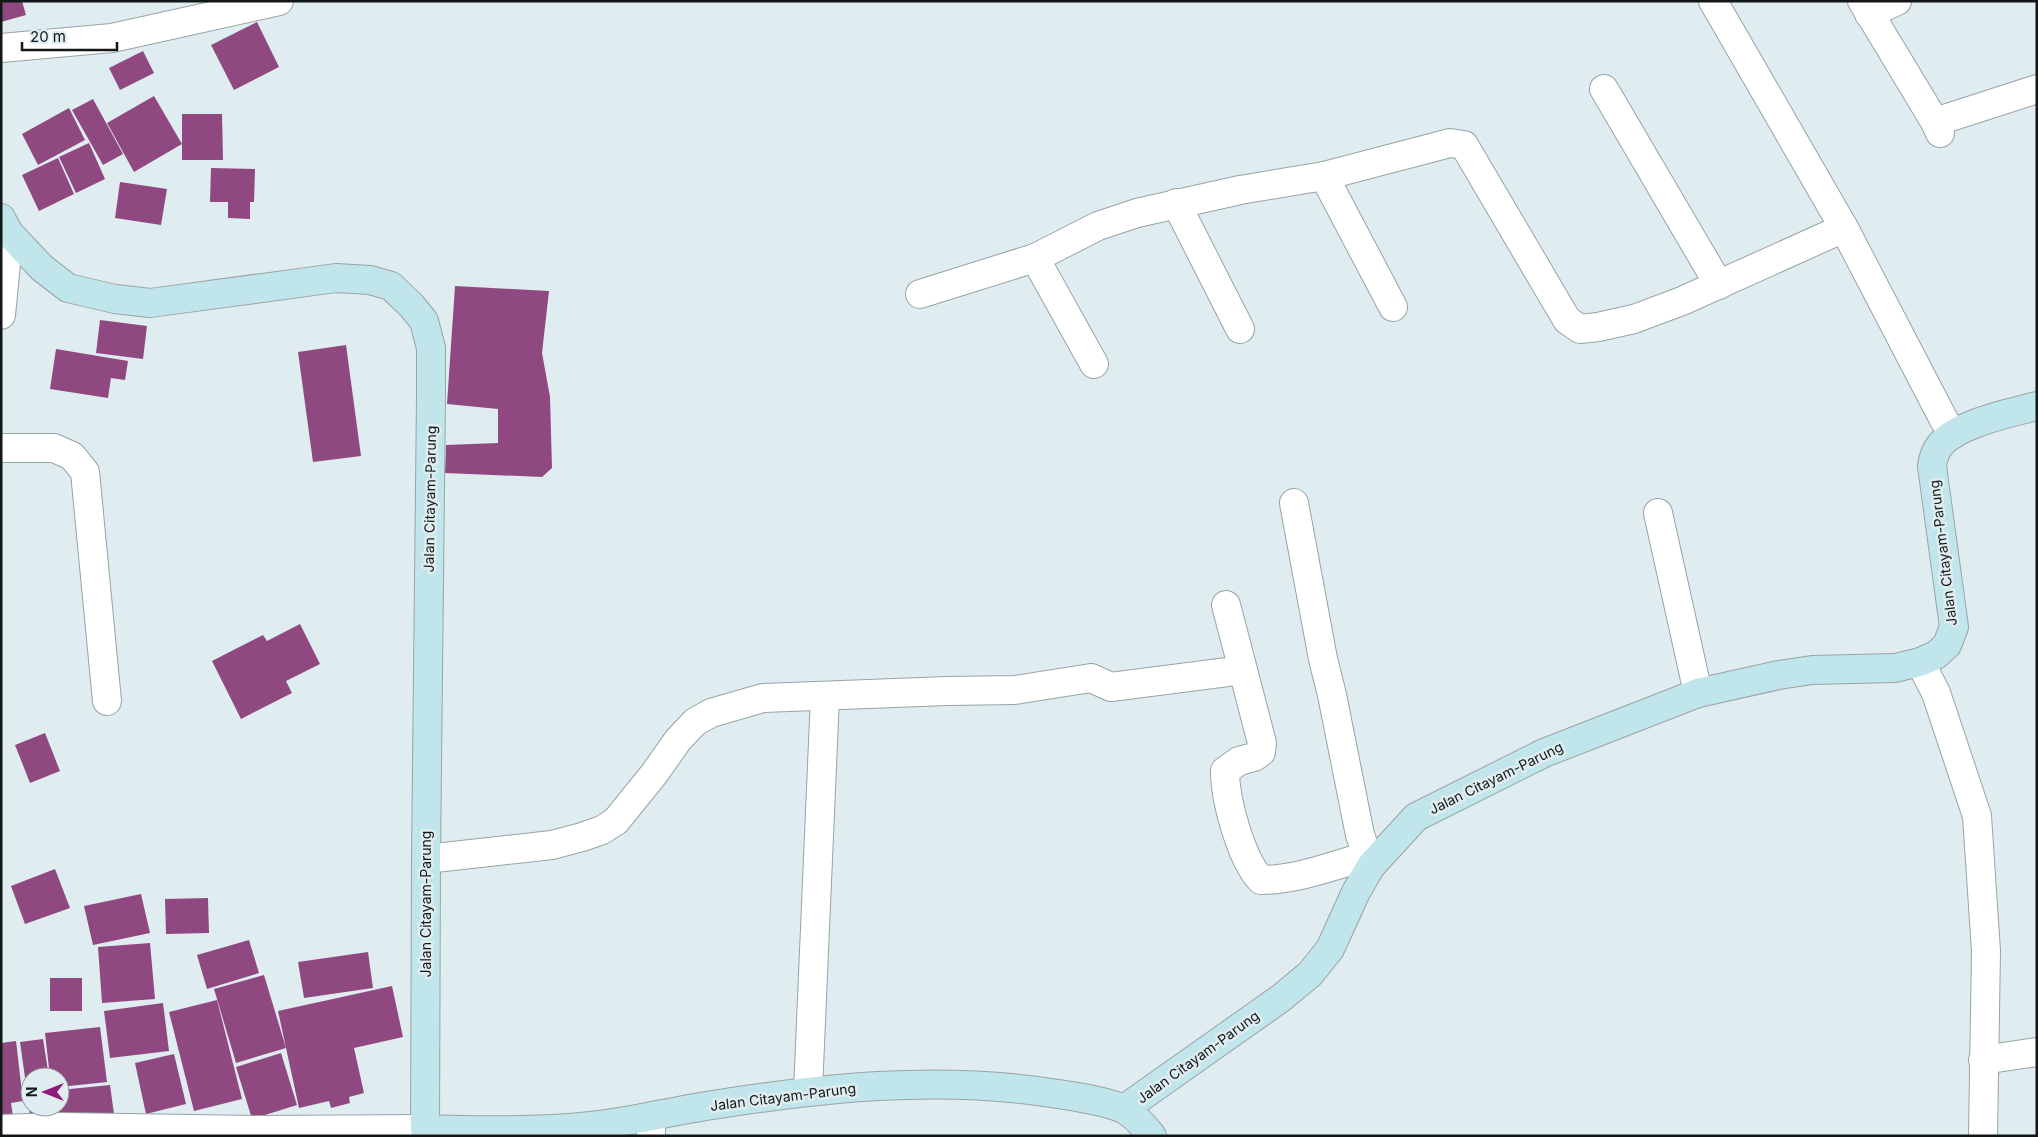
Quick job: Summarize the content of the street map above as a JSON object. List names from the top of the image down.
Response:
{
  "streets": {
    "street": ["Jalan Citayam-Parung"]
  },
  "scale_bar": "20 m",
  "north": "left"
}
